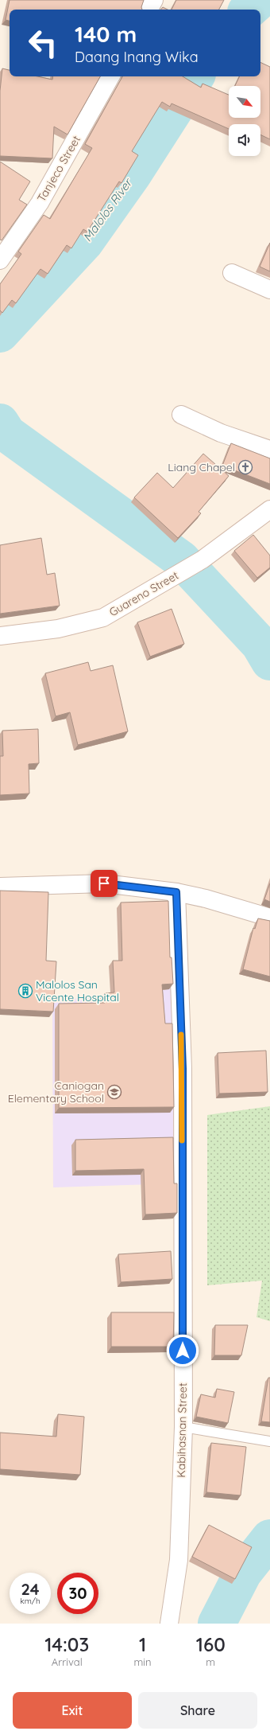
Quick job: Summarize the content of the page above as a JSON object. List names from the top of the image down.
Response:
{
  "streets": {
    "street": ["Tanjeco Street", "Guareno Street", "Kabihasnan Street"]
  },
  "water": ["Malolos River"],
  "places": {
    "church": ["Liang Chapel"],
    "building": ["Malolos San Vicente Hospital"],
    "school or university": ["Caniogan Elementary School"]
  },
  "north": "bottom right",
  "page": {
    "turn": ["140 m", "Daang Inang Wika"],
    "speed": "24 km/h",
    "limit": "30",
    "eta": [
      "14:03",
      "Arrival",
      "1",
      "min",
      "160",
      "m"
    ],
    "buttons": ["Exit", "Share"]
  }
}
